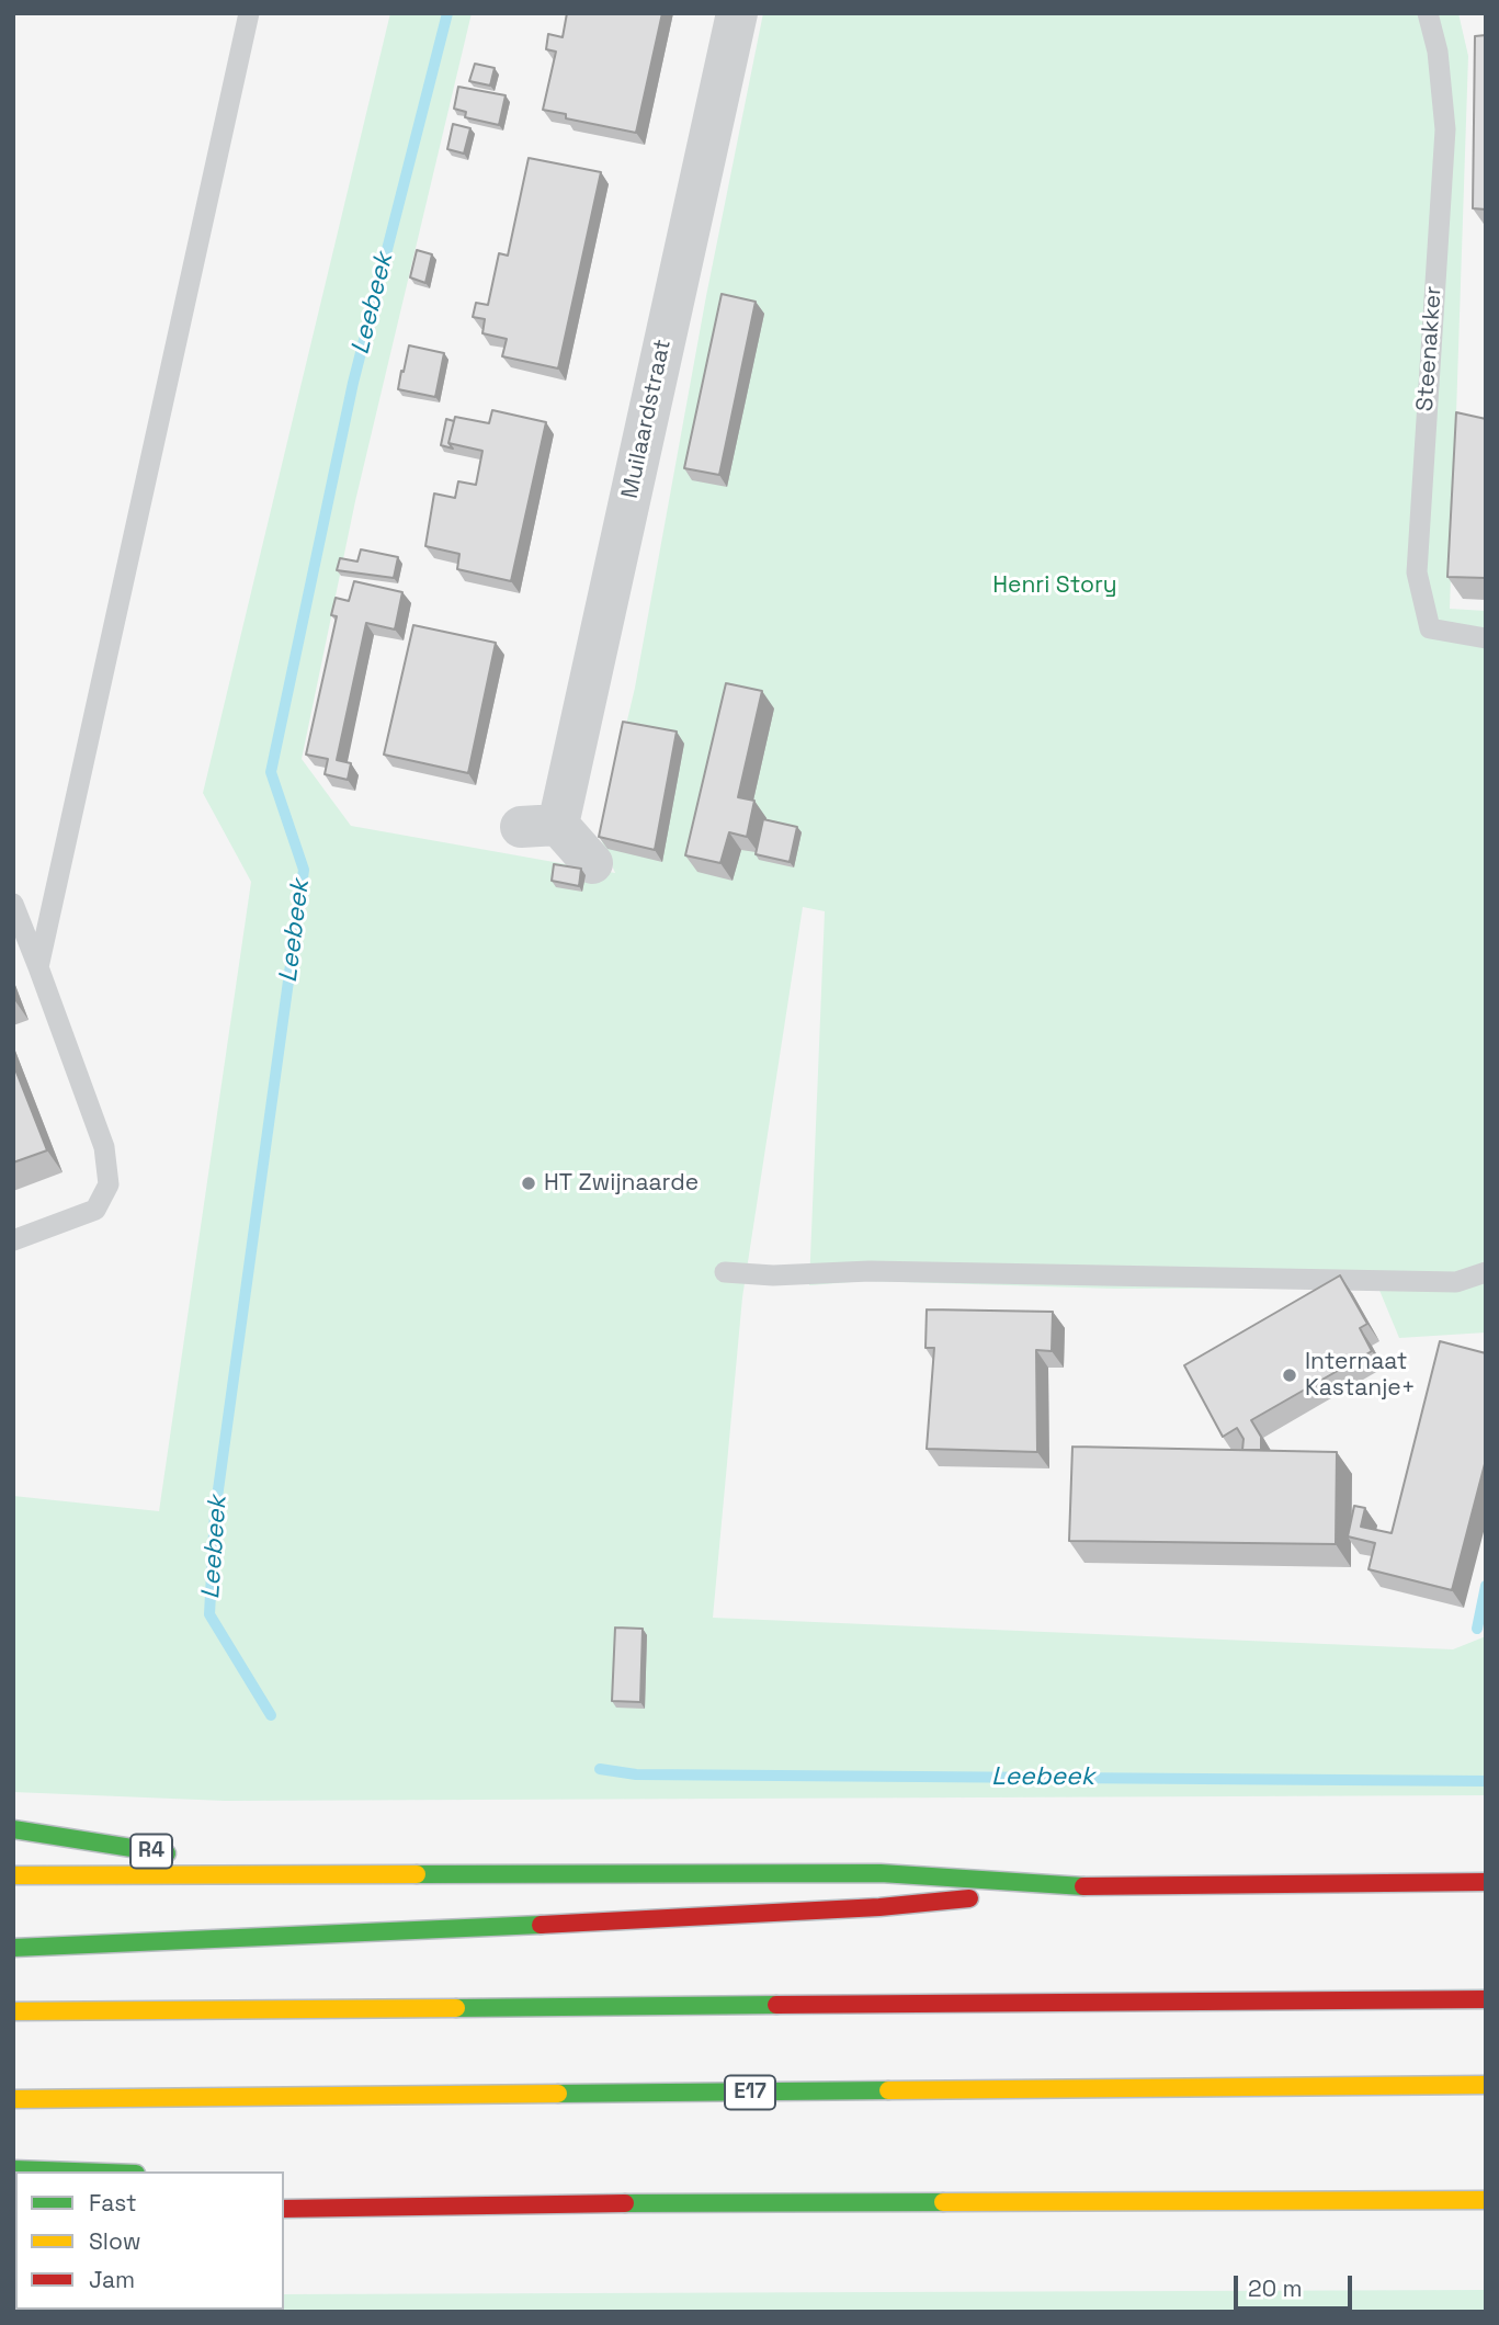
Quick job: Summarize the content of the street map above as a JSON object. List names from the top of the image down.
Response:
{
  "streets": {
    "highway": ["R4", "E17"],
    "street": ["Muilaardstraat"],
    "lane": ["Steenakker"]
  },
  "water": ["Leebeek"],
  "parks": ["Henri Story"],
  "places": ["HT Zwijnaarde", "Internaat Kastanje+"],
  "legend": ["Fast", "Slow", "Jam"],
  "scale_bar": "20 m"
}
